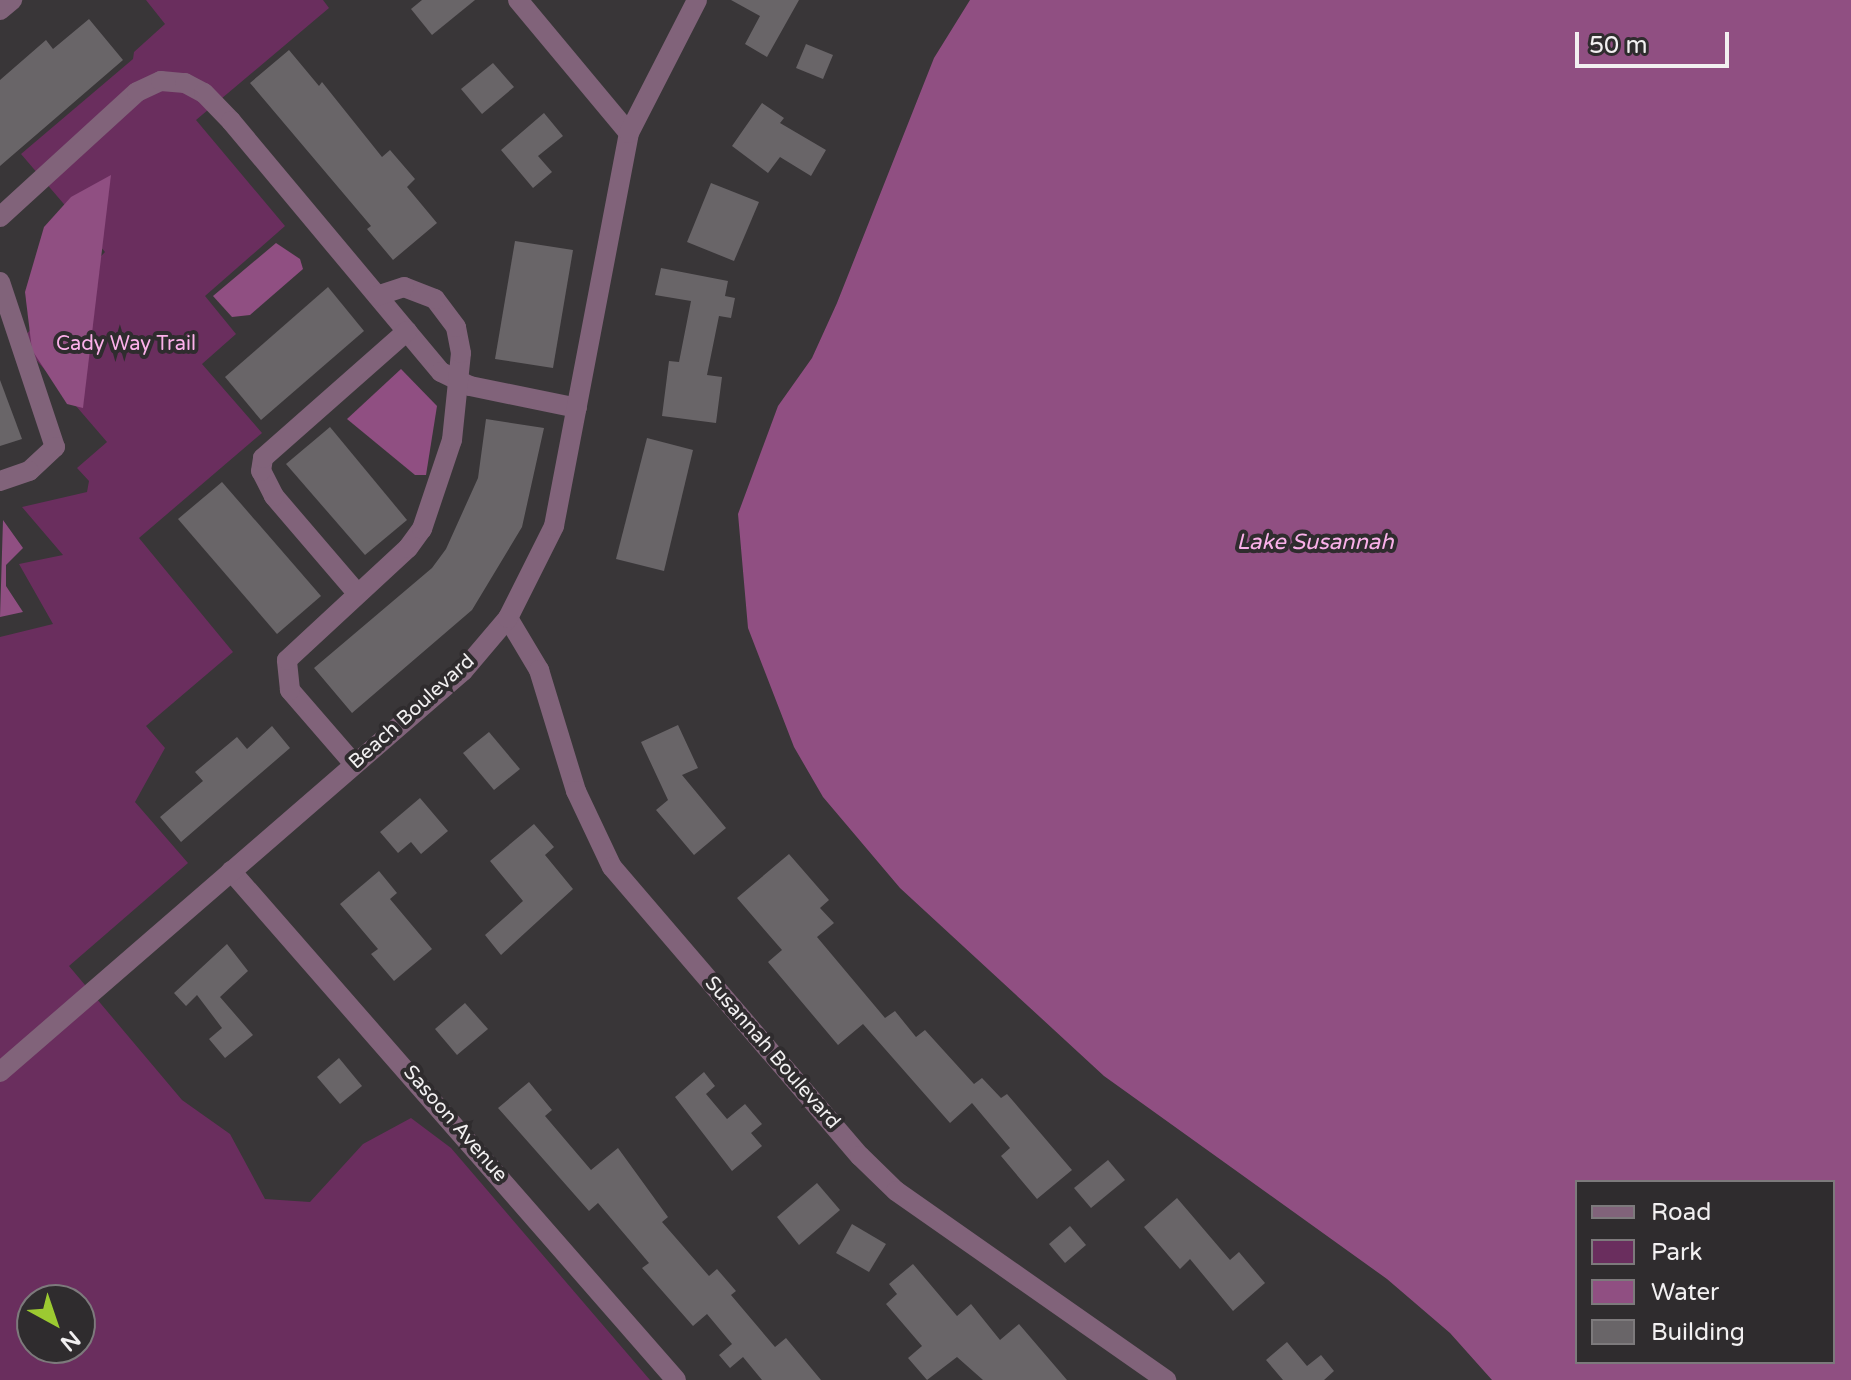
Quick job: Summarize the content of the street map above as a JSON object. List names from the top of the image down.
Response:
{
  "streets": {
    "street": ["Beach Boulevard", "Susannah Boulevard", "Sasoon Avenue"]
  },
  "crossings": [
    ["Beach Boulevard", "Susannah Boulevard"],
    ["Beach Boulevard", "Sasoon Avenue"]
  ],
  "water": ["Lake Susannah"],
  "parks": ["Cady Way Trail"],
  "legend": [
    "Road",
    "Park",
    "Water",
    "Building"
  ],
  "scale_bar": "50 m",
  "north": "bottom right"
}
